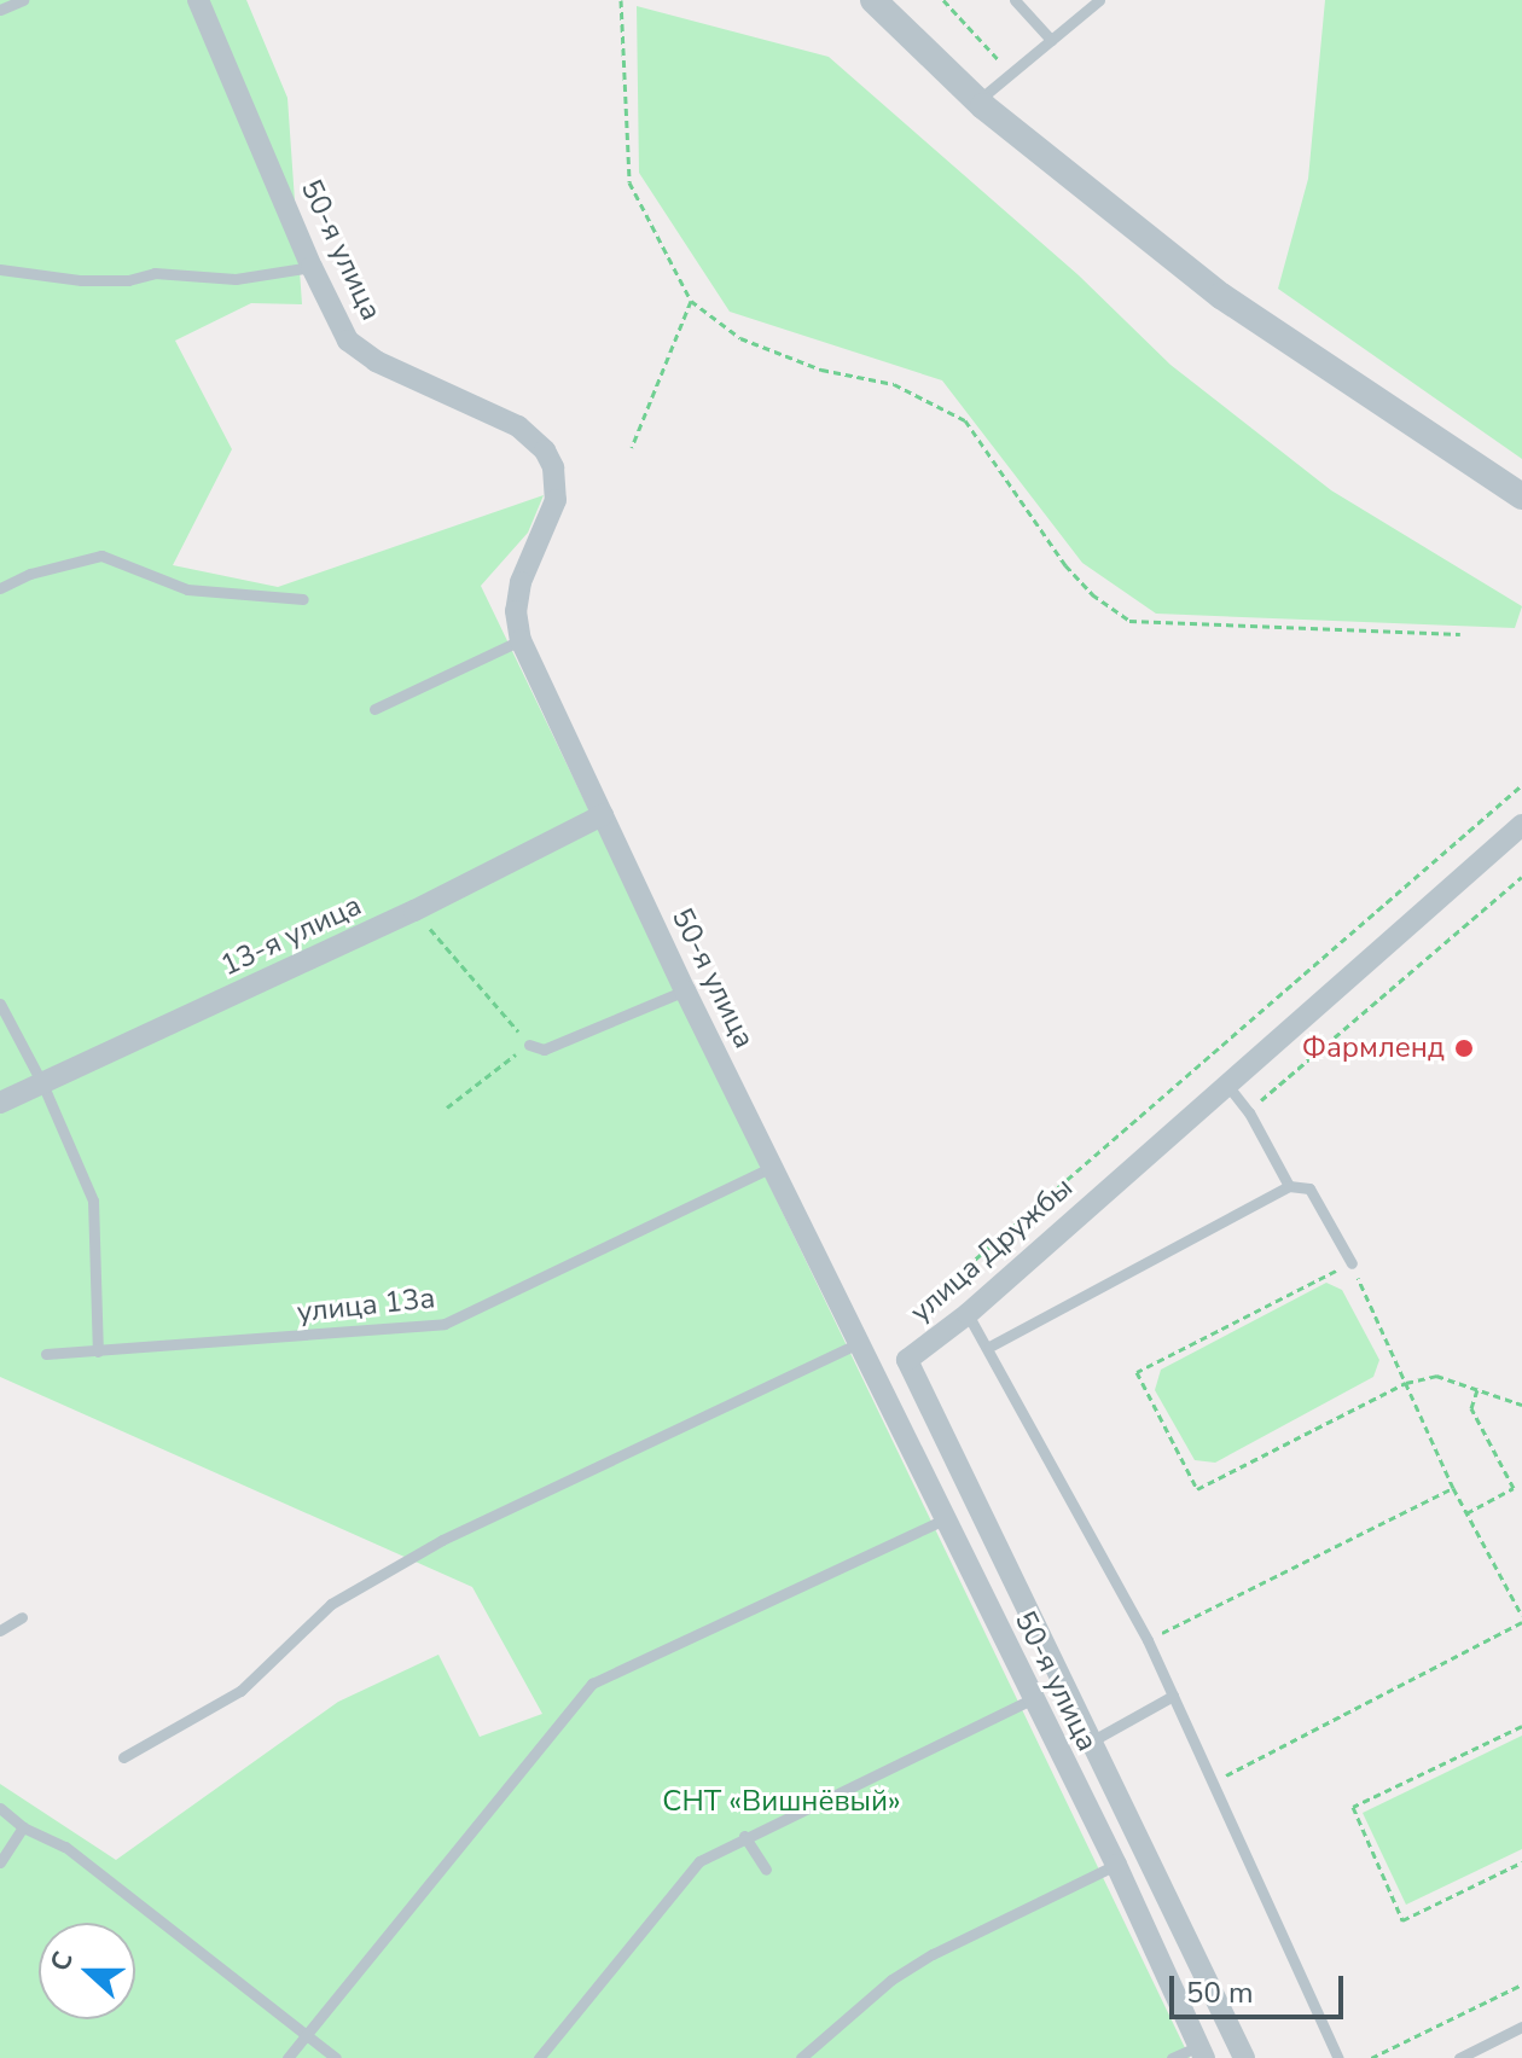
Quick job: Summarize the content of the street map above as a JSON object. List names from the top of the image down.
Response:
{
  "streets": {
    "street": ["50-я улица", "13-я улица", "улица Дружбы"],
    "lane": ["улица 13а"]
  },
  "crossings": [
    ["50-я улица", "13-я улица"],
    ["50-я улица", "улица 13а"]
  ],
  "parks": ["СНТ «Вишнёвый»"],
  "places": ["Фармленд"],
  "scale_bar": "50 m",
  "north": "left"
}
